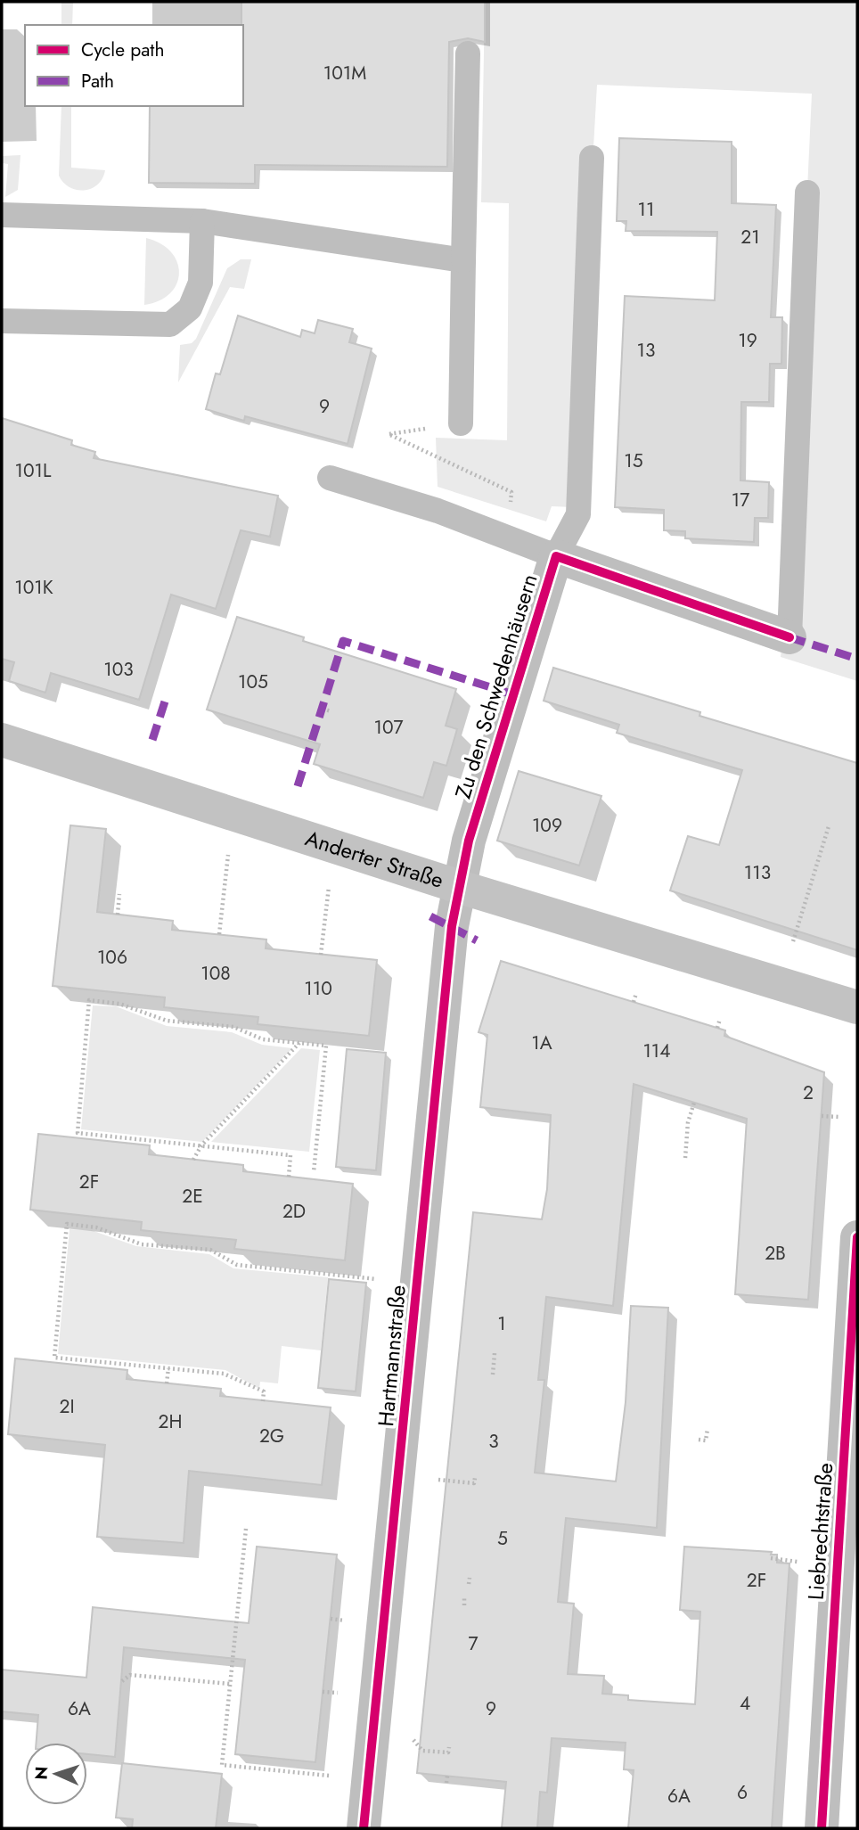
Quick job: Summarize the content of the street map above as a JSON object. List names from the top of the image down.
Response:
{
  "streets": {
    "main road": ["Anderter Straße"],
    "street": ["Zu den Schwedenhäusern", "Hartmannstraße", "Liebrechtstraße"]
  },
  "crossings": [
    ["Zu den Schwedenhäusern", "Anderter Straße"],
    ["Zu den Schwedenhäusern", "Hartmannstraße"],
    ["Anderter Straße", "Hartmannstraße"]
  ],
  "house_numbers": [
    "101M",
    "11",
    "21",
    "19",
    "13",
    "9",
    "15",
    "101L",
    "17",
    "101K",
    "103",
    "105",
    "107",
    "109",
    "113",
    "106",
    "108",
    "110",
    "1A",
    "114",
    "2",
    "2F",
    "2E",
    "2D",
    "2B",
    "1",
    "2I",
    "2H",
    "2G",
    "3",
    "5",
    "2F",
    "7",
    "4",
    "6A",
    "9",
    "6",
    "6A"
  ],
  "legend": ["Cycle path", "Path"],
  "north": "left"
}
